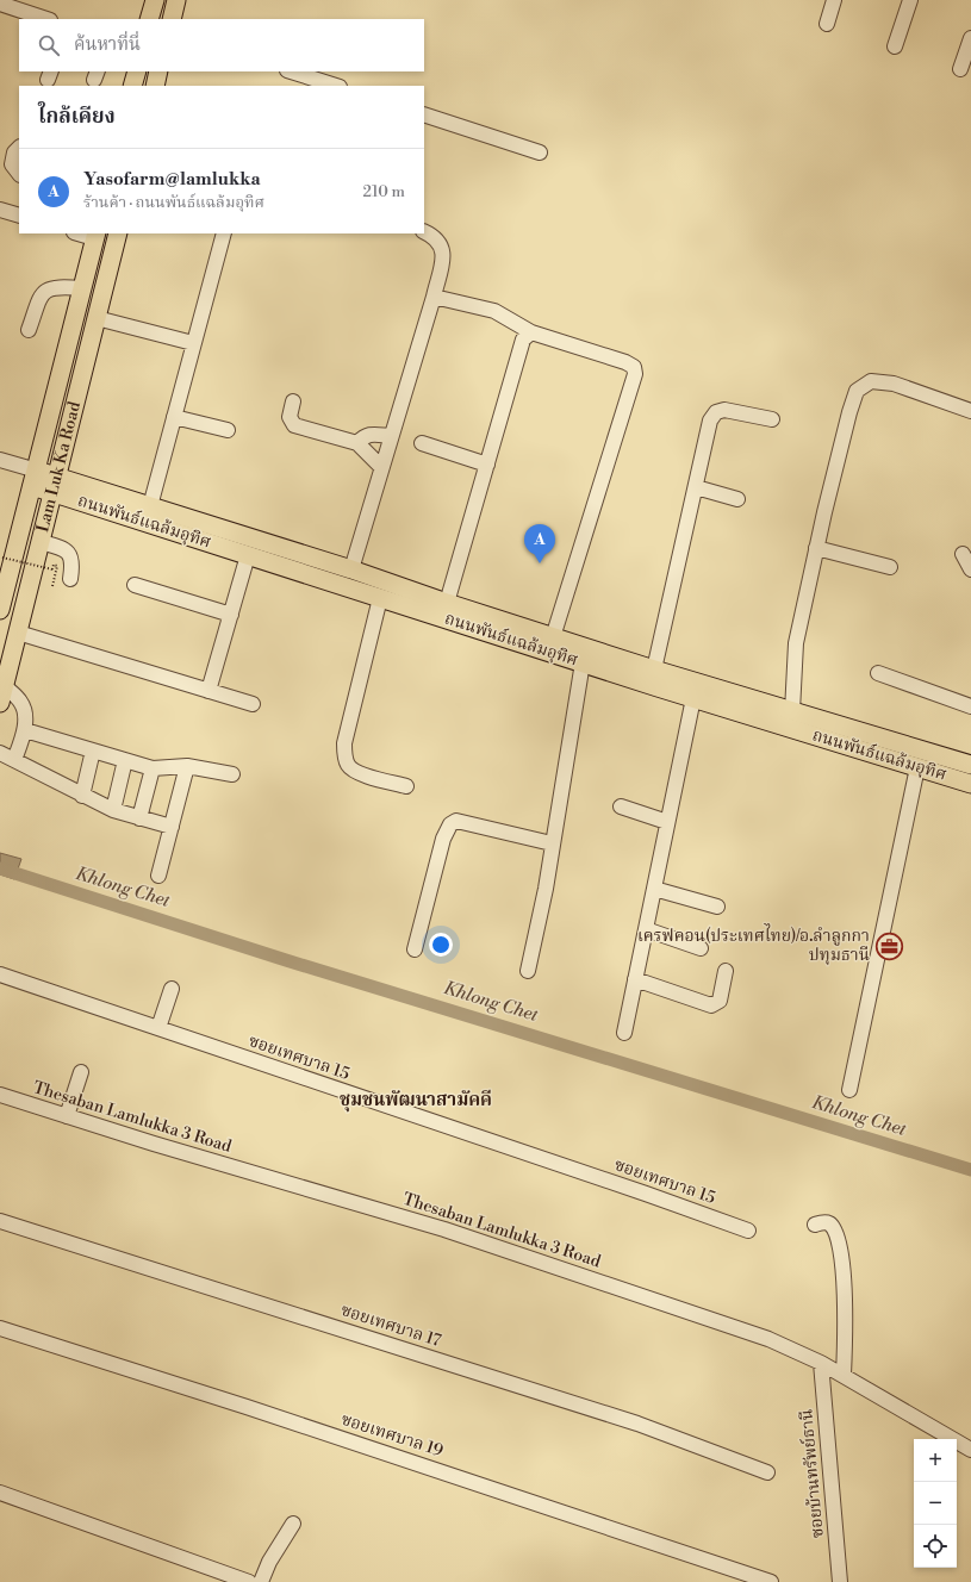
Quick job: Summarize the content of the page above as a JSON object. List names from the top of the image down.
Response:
{
  "streets": {
    "main road": ["Lam Luk Ka Road", "ถนนพันธ์แฉล้มอุทิศ"],
    "street": [
      "ซอยเทศบาล 15",
      "Thesaban Lamlukka 3 Road",
      "ซอยเทศบาล 17",
      "ซอยเทศบาล 19",
      "ซอยบ้านทรัพย์ธานี"
    ]
  },
  "crossings": [
    ["Lam Luk Ka Road", "ถนนพันธ์แฉล้มอุทิศ"],
    ["Thesaban Lamlukka 3 Road", "ซอยบ้านทรัพย์ธานี"]
  ],
  "districts": ["ชุมชนพัฒนาสามัคคี"],
  "water": ["Khlong Chet"],
  "places": {
    "office": ["เครฟคอน(ประเทศไทย)/อ.ลำลูกกา ปทุมธานี"]
  },
  "page": {
    "search": "ค้นหาที่นี่",
    "heading": "ใกล้เคียง",
    "list": [
      {
        "mark": "A",
        "name": "Yasofarm@lamlukka",
        "note": "ร้านค้า · ถนนพันธ์แฉล้มอุทิศ",
        "value": "210 m"
      }
    ],
    "pins": "A",
    "map_buttons": ["+", "−"]
  }
}
